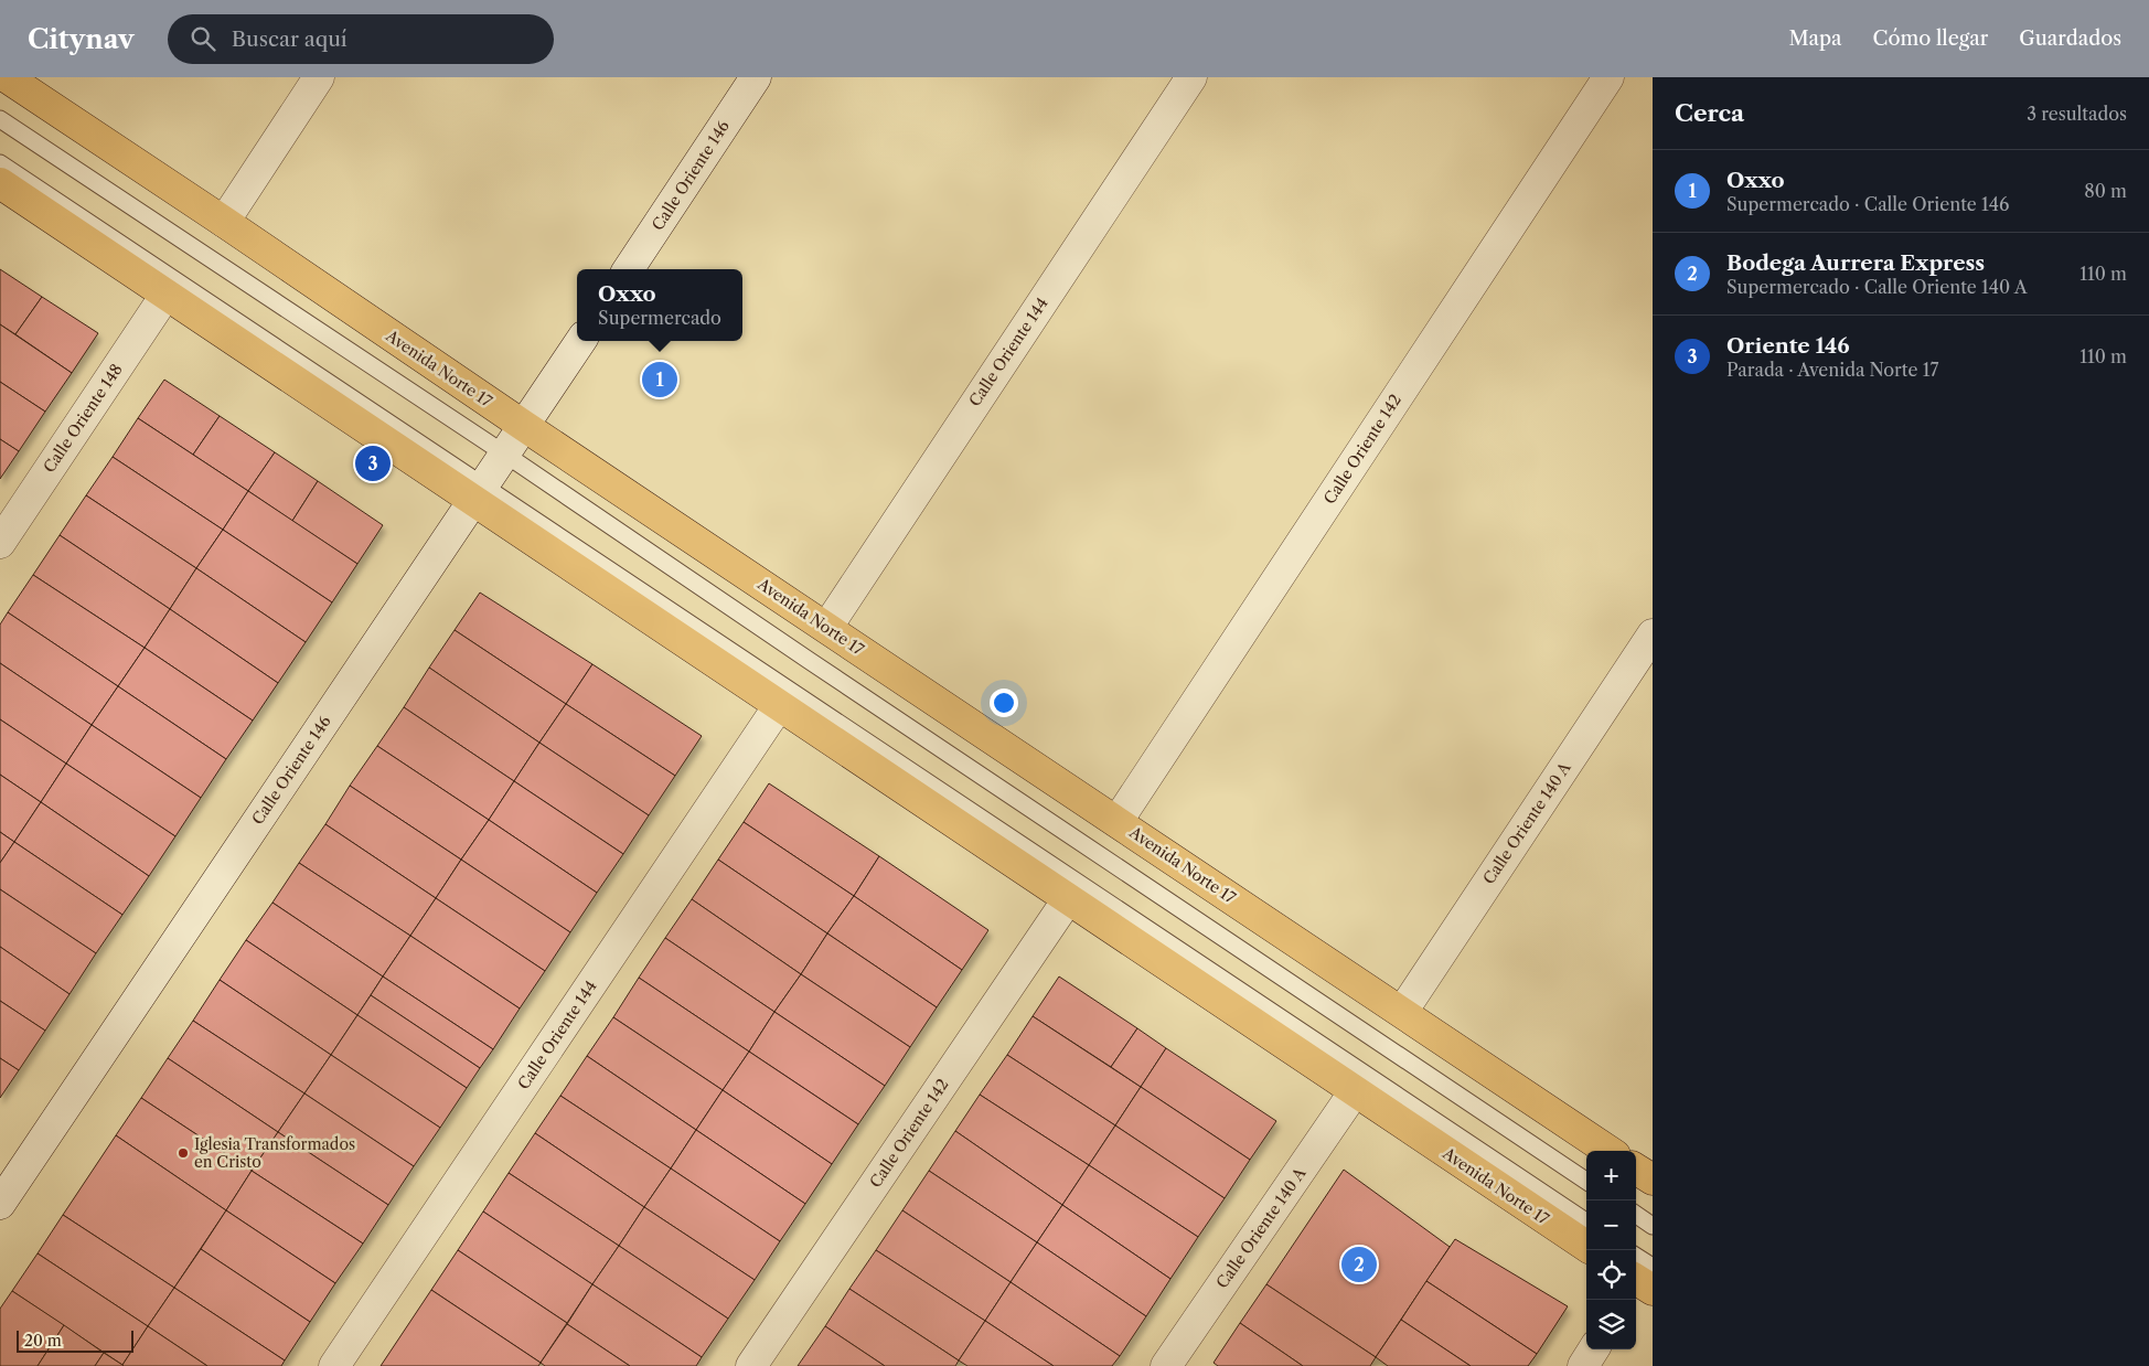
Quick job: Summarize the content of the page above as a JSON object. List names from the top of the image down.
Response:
{
  "streets": {
    "main road": ["Avenida Norte 17"],
    "street": [
      "Calle Oriente 146",
      "Calle Oriente 144",
      "Calle Oriente 148",
      "Calle Oriente 142",
      "Calle Oriente 140 A"
    ]
  },
  "crossings": [
    ["Calle Oriente 146", "Avenida Norte 17"],
    ["Calle Oriente 144", "Avenida Norte 17"],
    ["Avenida Norte 17", "Calle Oriente 148"],
    ["Avenida Norte 17", "Calle Oriente 142"],
    ["Avenida Norte 17", "Calle Oriente 140 A"]
  ],
  "places": ["Iglesia Transformados en Cristo"],
  "scale_bar": "20 m",
  "page": {
    "header": "Citynav",
    "search": "Buscar aquí",
    "nav": ["Mapa", "Cómo llegar", "Guardados"],
    "heading": ["Cerca", "3 resultados"],
    "list": [
      {
        "mark": "1",
        "name": "Oxxo",
        "note": "Supermercado · Calle Oriente 146",
        "value": "80 m"
      },
      {
        "mark": "2",
        "name": "Bodega Aurrera Express",
        "note": "Supermercado · Calle Oriente 140 A",
        "value": "110 m"
      },
      {
        "mark": "3",
        "name": "Oriente 146",
        "note": "Parada · Avenida Norte 17",
        "value": "110 m"
      }
    ],
    "popup": ["Oxxo", "Supermercado"],
    "pins": ["1", "3", "2"],
    "map_buttons": ["+", "−"],
    "scale": "20 m"
  }
}
